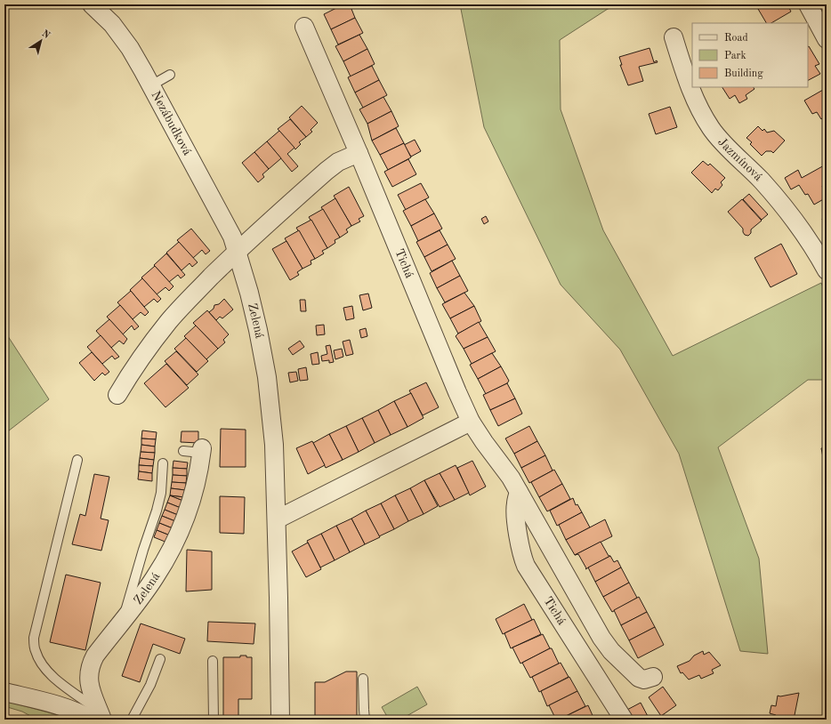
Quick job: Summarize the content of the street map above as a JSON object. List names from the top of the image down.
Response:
{
  "streets": {
    "street": [
      "Nezábudková",
      "Jazmínová",
      "Tichá",
      "Zelená"
    ]
  },
  "crossings": [
    ["Nezábudková", "Zelená"]
  ],
  "legend": ["Road", "Park", "Building"],
  "north": "top right"
}
